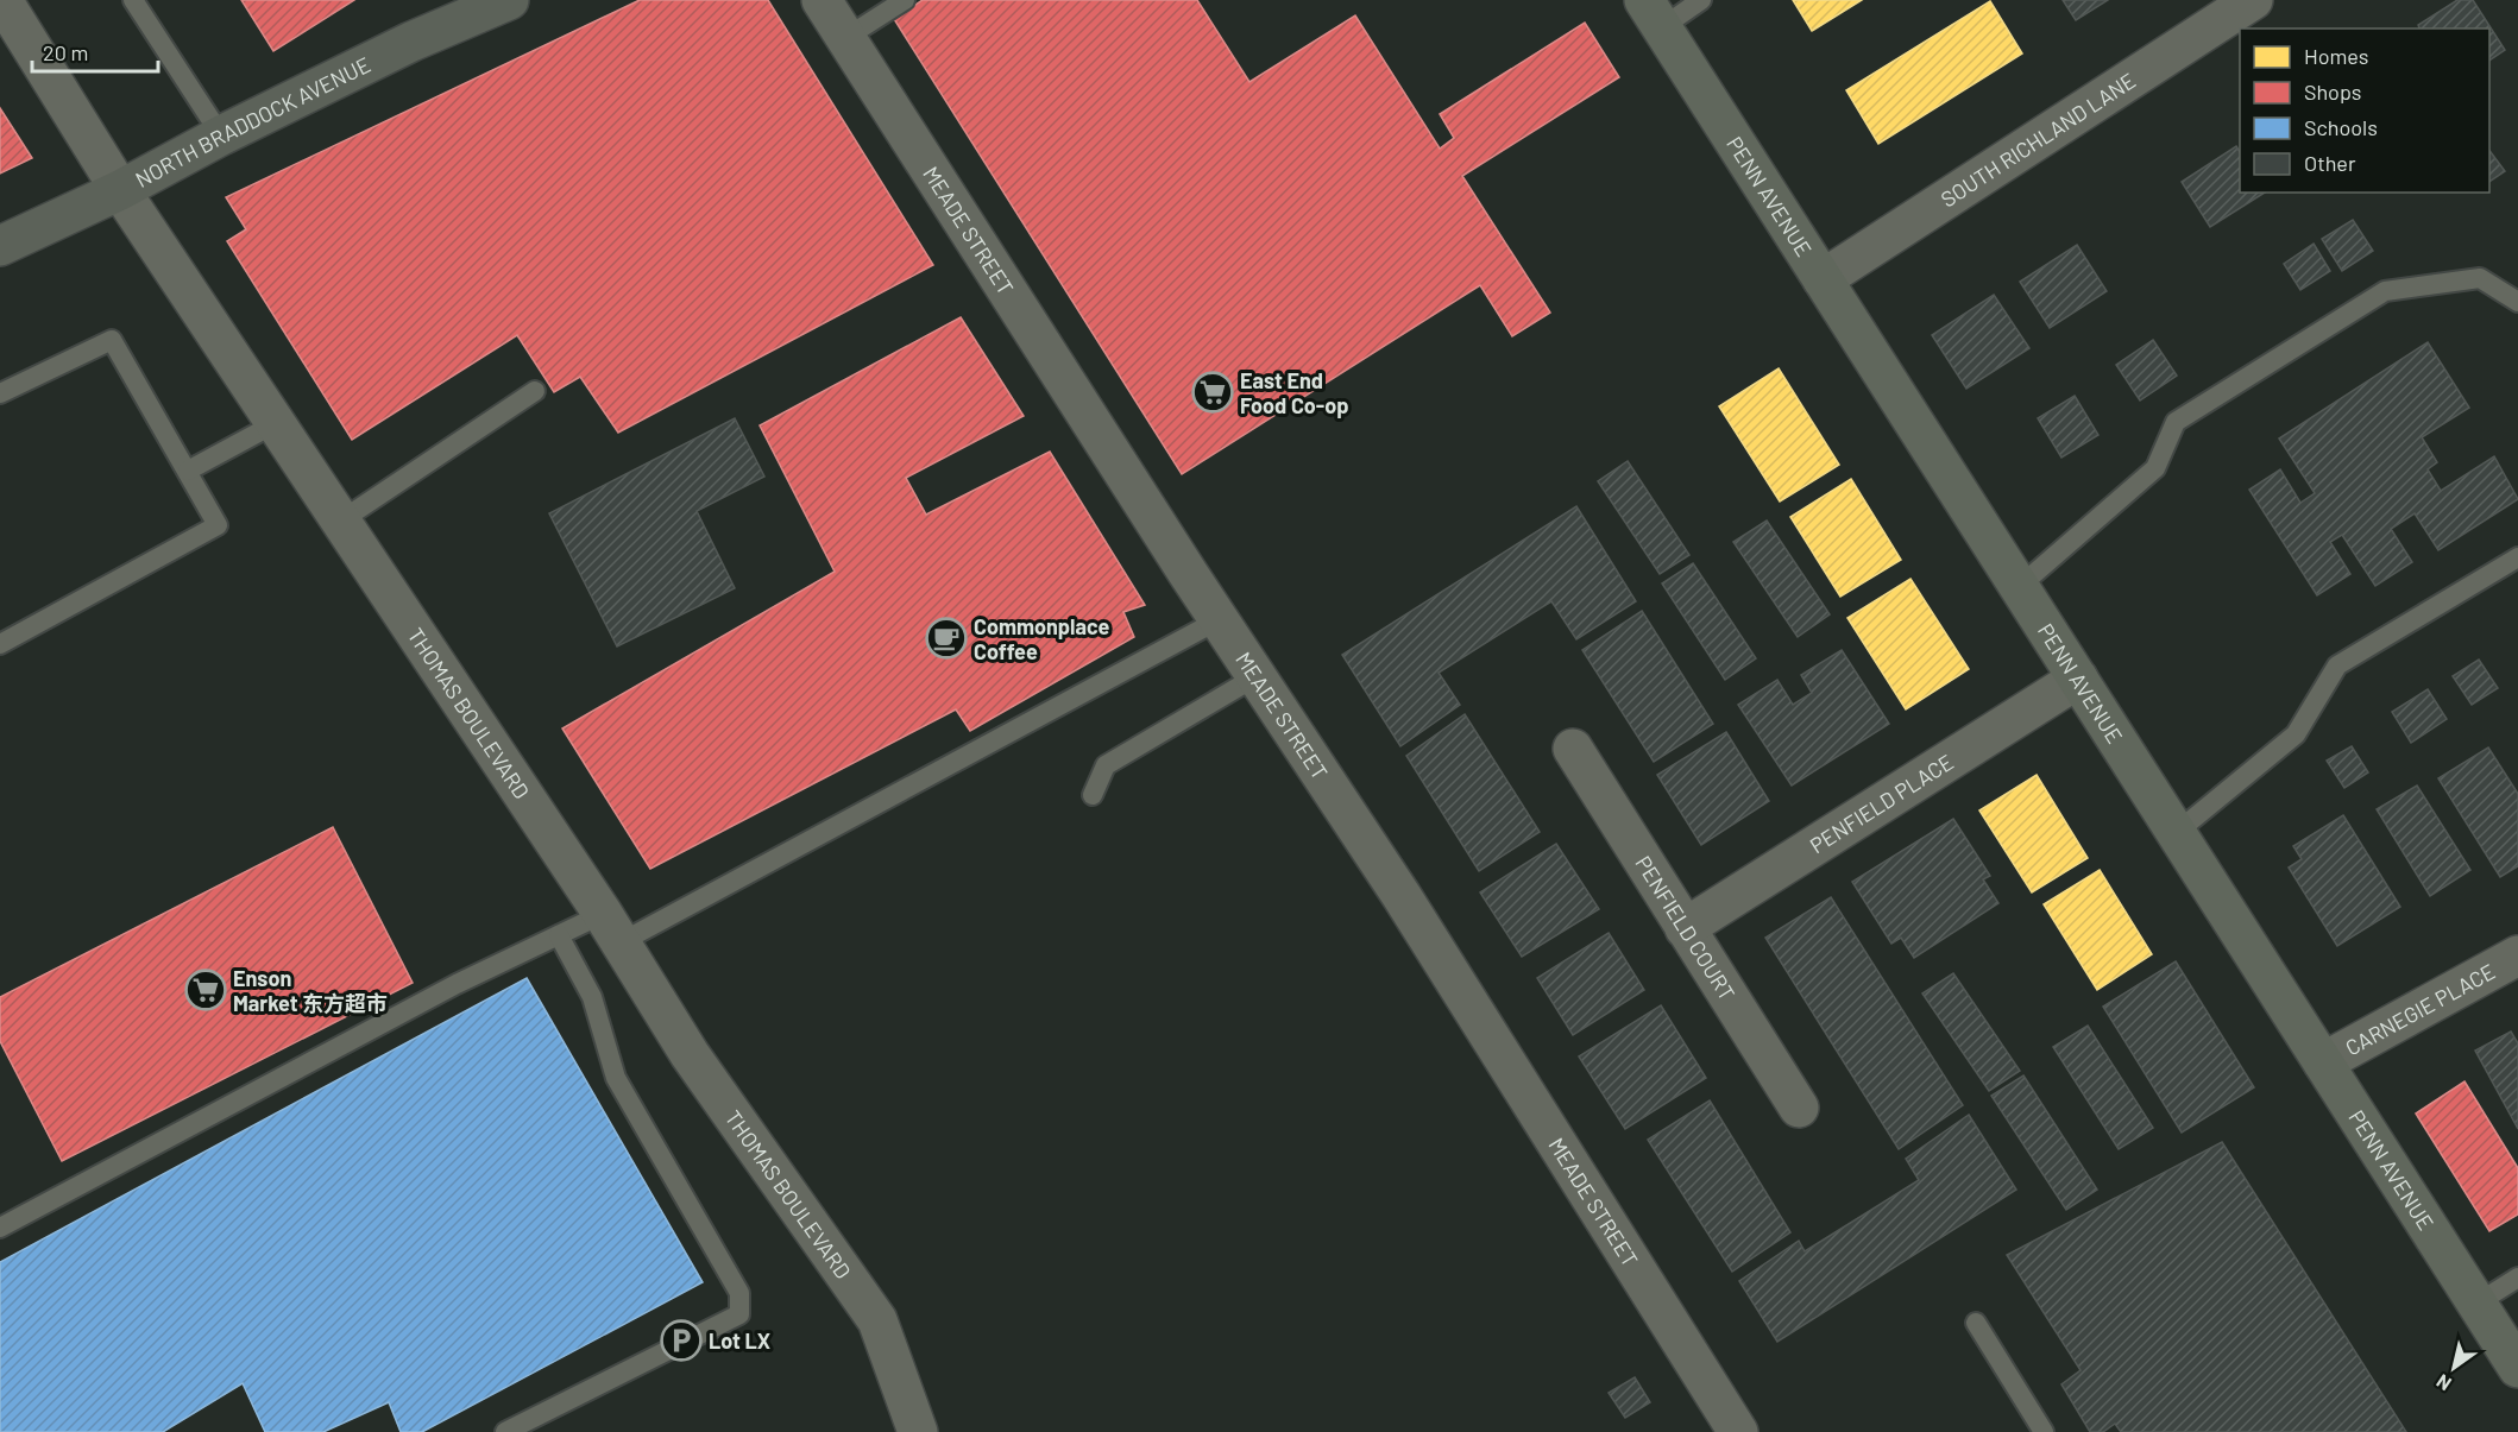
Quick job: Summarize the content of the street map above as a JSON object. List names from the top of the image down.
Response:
{
  "streets": {
    "highway": ["PENN AVENUE"],
    "main road": ["NORTH BRADDOCK AVENUE"],
    "street": [
      "SOUTH RICHLAND LANE",
      "MEADE STREET",
      "THOMAS BOULEVARD",
      "PENFIELD PLACE",
      "PENFIELD COURT",
      "CARNEGIE PLACE"
    ]
  },
  "crossings": [
    ["NORTH BRADDOCK AVENUE", "THOMAS BOULEVARD"],
    ["SOUTH RICHLAND LANE", "PENN AVENUE"],
    ["PENN AVENUE", "PENFIELD PLACE"],
    ["PENN AVENUE", "CARNEGIE PLACE"],
    ["PENFIELD PLACE", "PENFIELD COURT"]
  ],
  "places": {
    "supermarket": ["East End Food Co-op", "Enson Market 东方超市"],
    "cafe": ["Commonplace Coffee"],
    "parking": ["Lot LX"]
  },
  "legend": [
    "Homes",
    "Shops",
    "Schools",
    "Other"
  ],
  "scale_bar": "20 m",
  "north": "bottom left"
}
